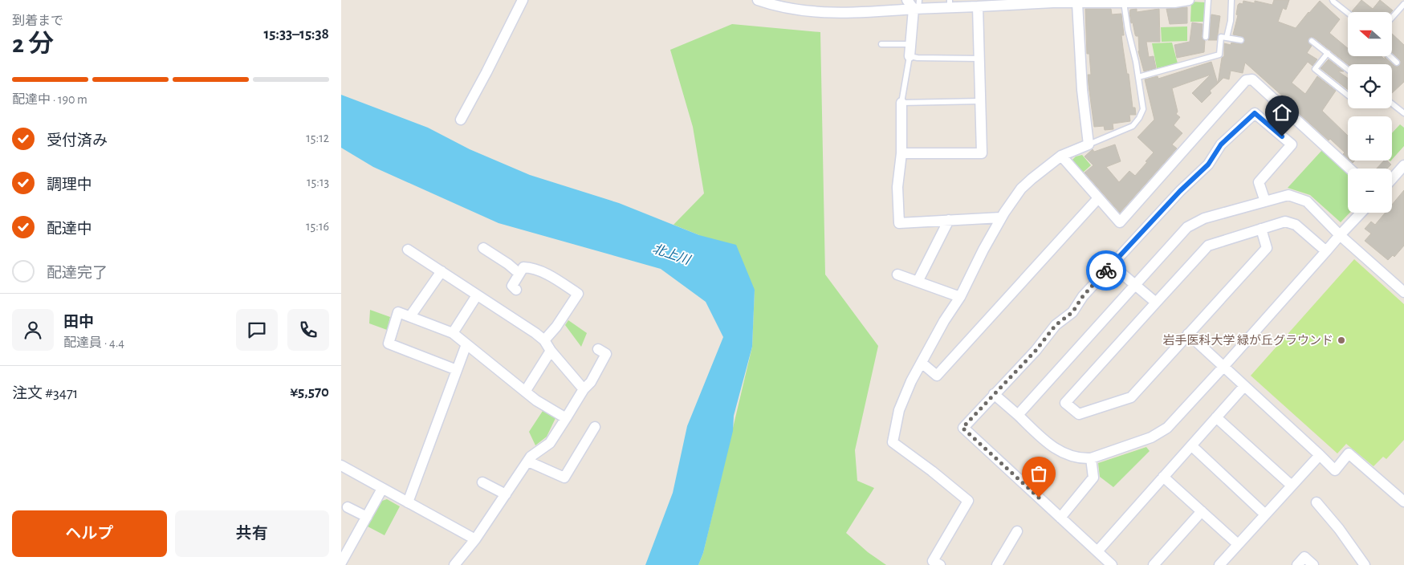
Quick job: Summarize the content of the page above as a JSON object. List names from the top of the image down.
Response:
{
  "water": ["北上川"],
  "places": ["岩手医科大学 緑が丘グラウンド"],
  "north": "left",
  "page": {
    "heading": ["2 分", "到着まで", "15:33–15:38"],
    "panel": [
      "田中",
      "配達員 · 4.4",
      "注文 #3471",
      "¥5,570"
    ],
    "map_buttons": ["+", "−"],
    "bar": "配達中 · 190 m",
    "list": [
      ["受付済み", "15:12"],
      ["調理中", "15:13"],
      ["配達中", "15:16"],
      "配達完了"
    ],
    "buttons": ["ヘルプ", "共有"]
  }
}
